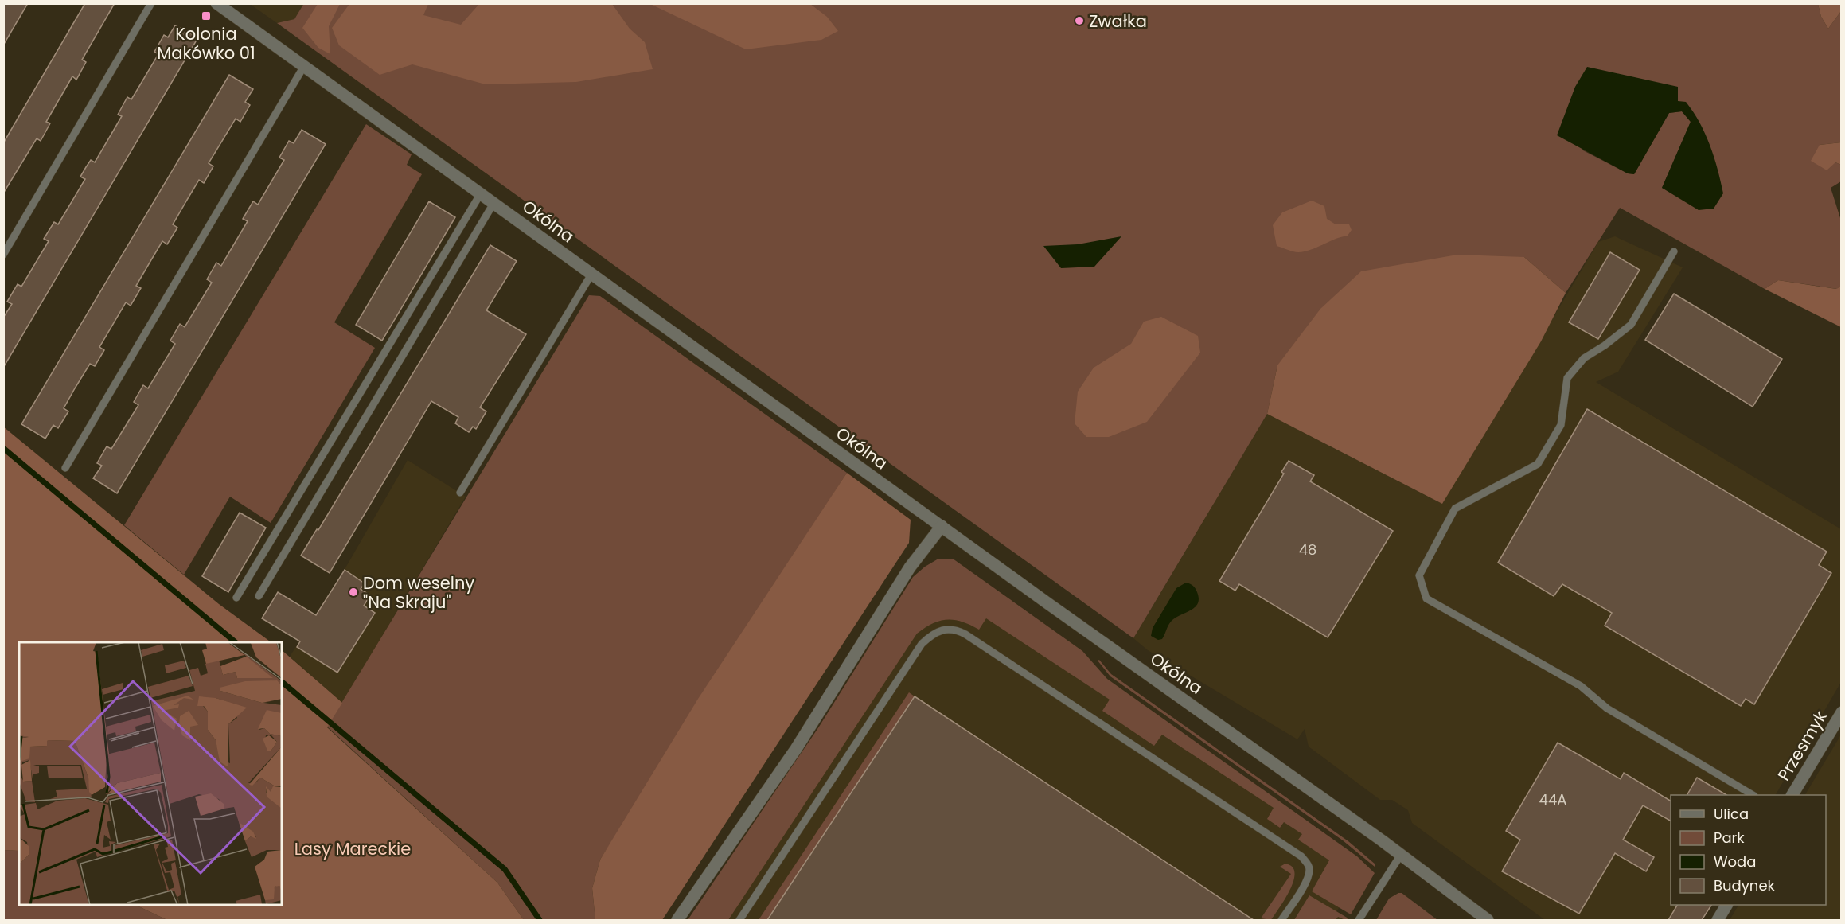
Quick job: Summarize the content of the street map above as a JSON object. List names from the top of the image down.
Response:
{
  "streets": {
    "street": ["Okólna", "Przesmyk"]
  },
  "parks": ["Lasy Mareckie"],
  "places": {
    "transit": ["Kolonia Makówko 01"],
    "other": ["Zwałka", "Dom weselny \"Na Skraju\""]
  },
  "house_numbers": ["48", "44A"],
  "legend": [
    "Ulica",
    "Park",
    "Woda",
    "Budynek"
  ]
}
